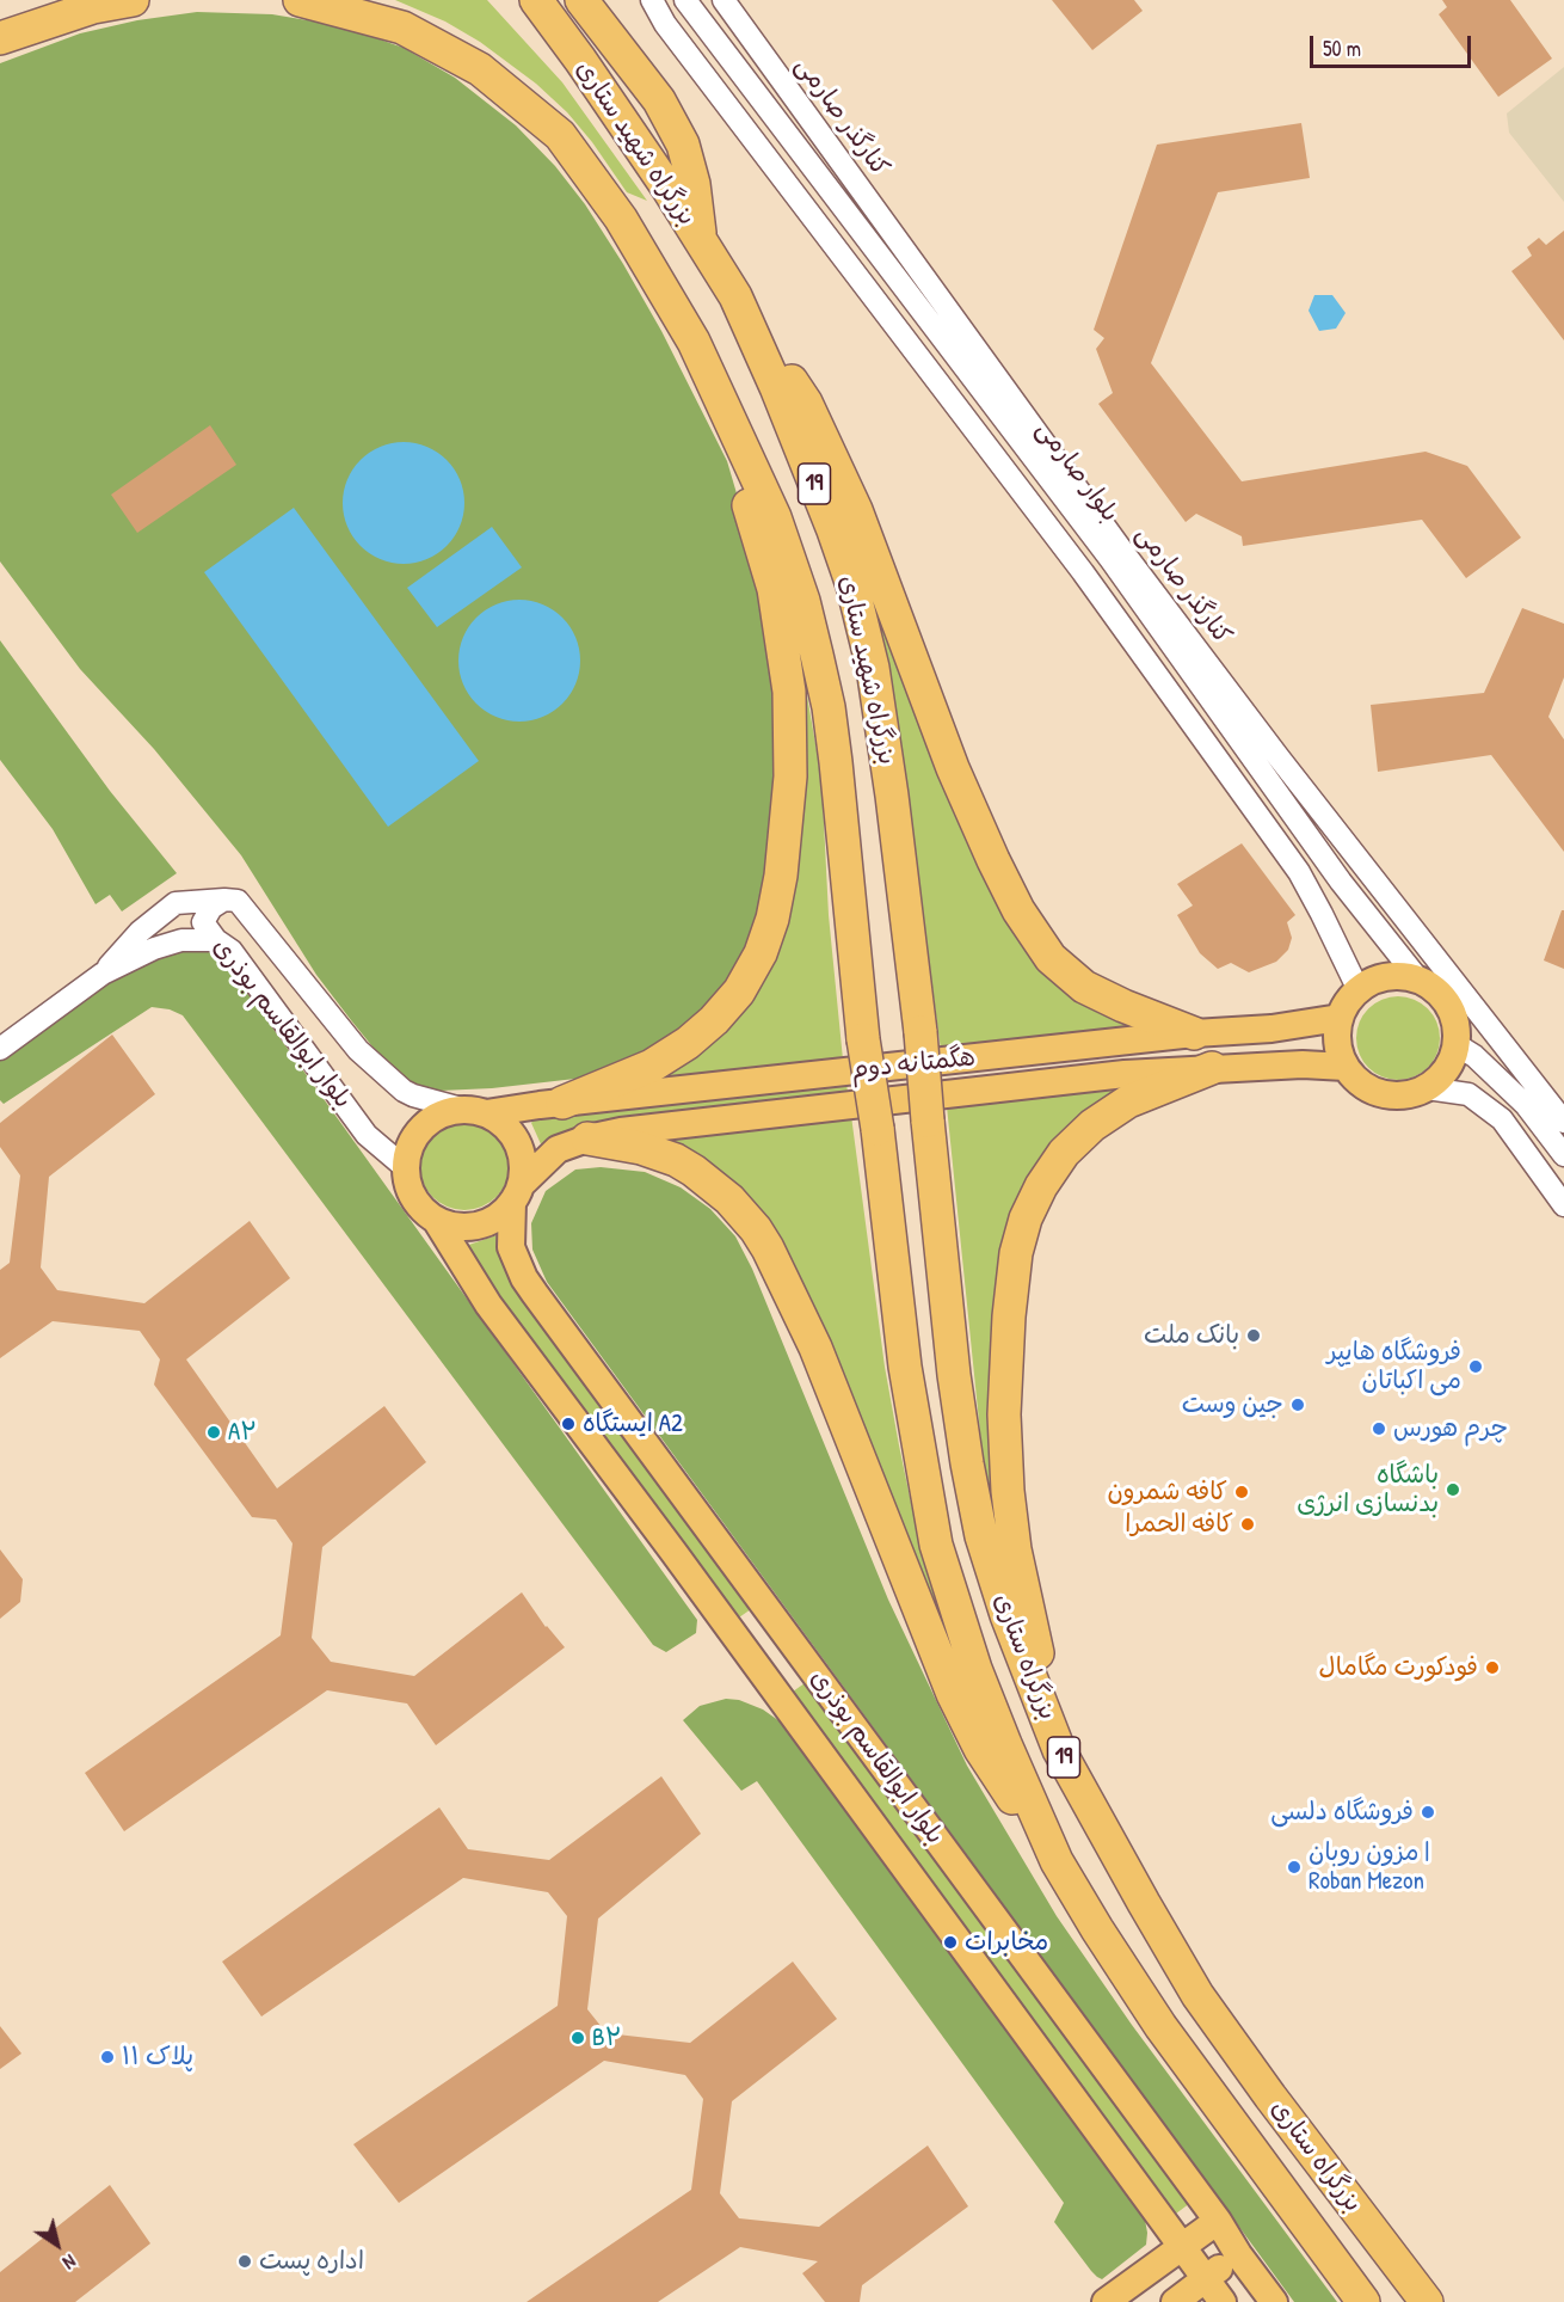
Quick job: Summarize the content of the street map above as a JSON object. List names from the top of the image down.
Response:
{
  "streets": {
    "highway": ["بزرگراه شهید ستاری", "19", "بزرگراه ستاری"],
    "main road": ["بلوار ابوالقاسم بوذری", "هگمتانه دوم"],
    "street": ["کنارگذر صارمی", "بلوار صارمی"]
  },
  "crossings": [
    ["کنارگذر صارمی", "بلوار صارمی"],
    ["کنارگذر صارمی", "هگمتانه دوم"],
    ["بزرگراه شهید ستاری", "بزرگراه ستاری"],
    ["بلوار صارمی", "هگمتانه دوم"],
    ["بلوار ابوالقاسم بوذری", "هگمتانه دوم"]
  ],
  "places": [
    "بانک ملت",
    "فروشگاه هایپر می اکباتان",
    "جین وست",
    "ایستگاه A2",
    "چرم هورس",
    "A۲",
    "باشگاه بدنسازی انرژی",
    "کافه شمرون",
    "کافه الحمرا",
    "فودکورت مگامال",
    "فروشگاه دلسی",
    "مزون روبان | Roban Mezon",
    "مخابرات",
    "B۲",
    "پلاک ۱۱",
    "اداره پست"
  ],
  "scale_bar": "50 m",
  "north": "bottom right"
}
